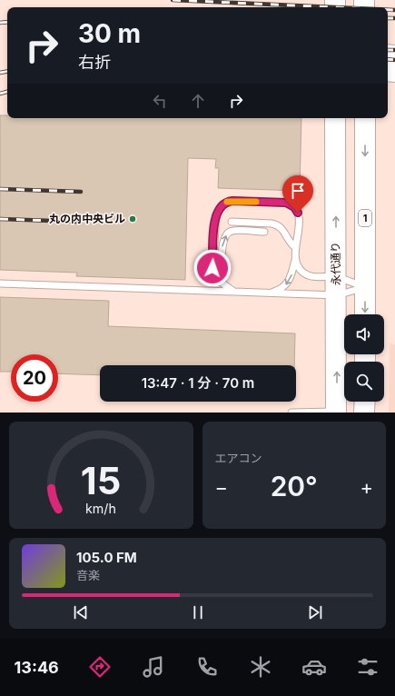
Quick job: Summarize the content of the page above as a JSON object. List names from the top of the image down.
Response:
{
  "streets": {
    "highway": ["1", "永代通り"]
  },
  "places": ["丸の内中央ビル"],
  "page": {
    "turn": ["30 m", "右折"],
    "limit": "20",
    "trip": "13:47 · 1 分 · 70 m",
    "tile": "エアコン",
    "heat": ["−", "20°", "+"],
    "song": ["105.0 FM", "音楽"],
    "tabs": "13:46",
    "gauge": ["15", "km/h"]
  }
}
